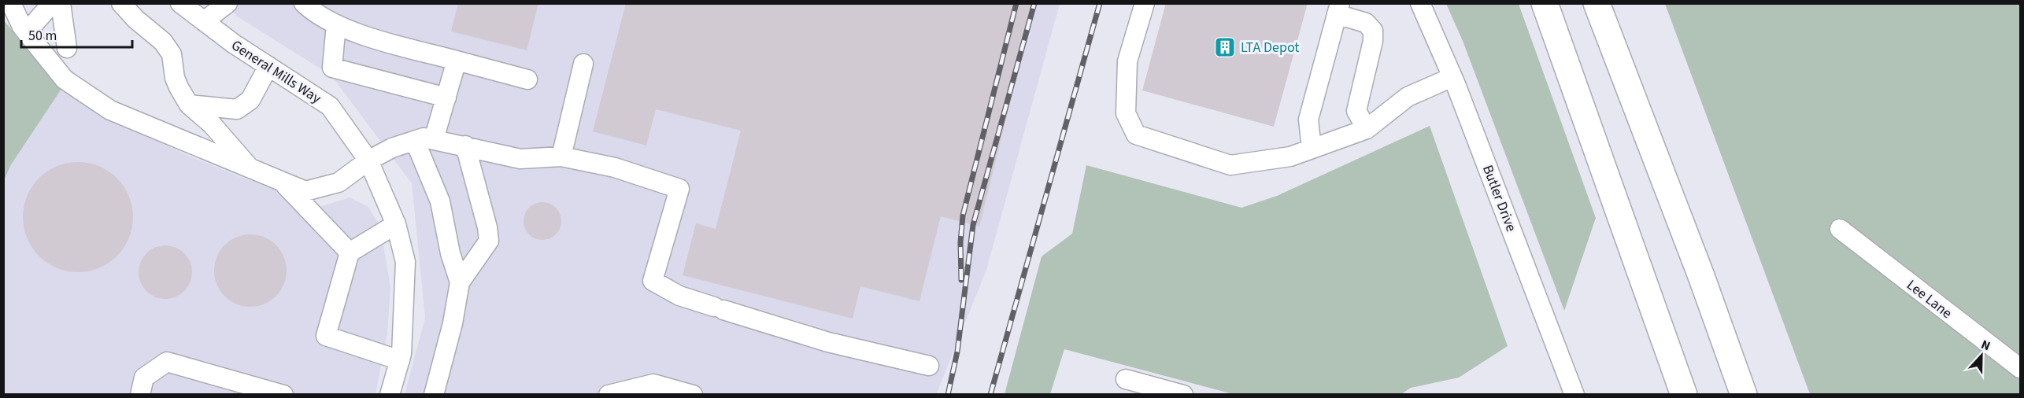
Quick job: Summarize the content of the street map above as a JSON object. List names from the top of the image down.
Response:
{
  "streets": {
    "street": ["General Mills Way", "Butler Drive", "Lee Lane"]
  },
  "places": {
    "building": ["LTA Depot"]
  },
  "scale_bar": "50 m",
  "north": "top"
}
